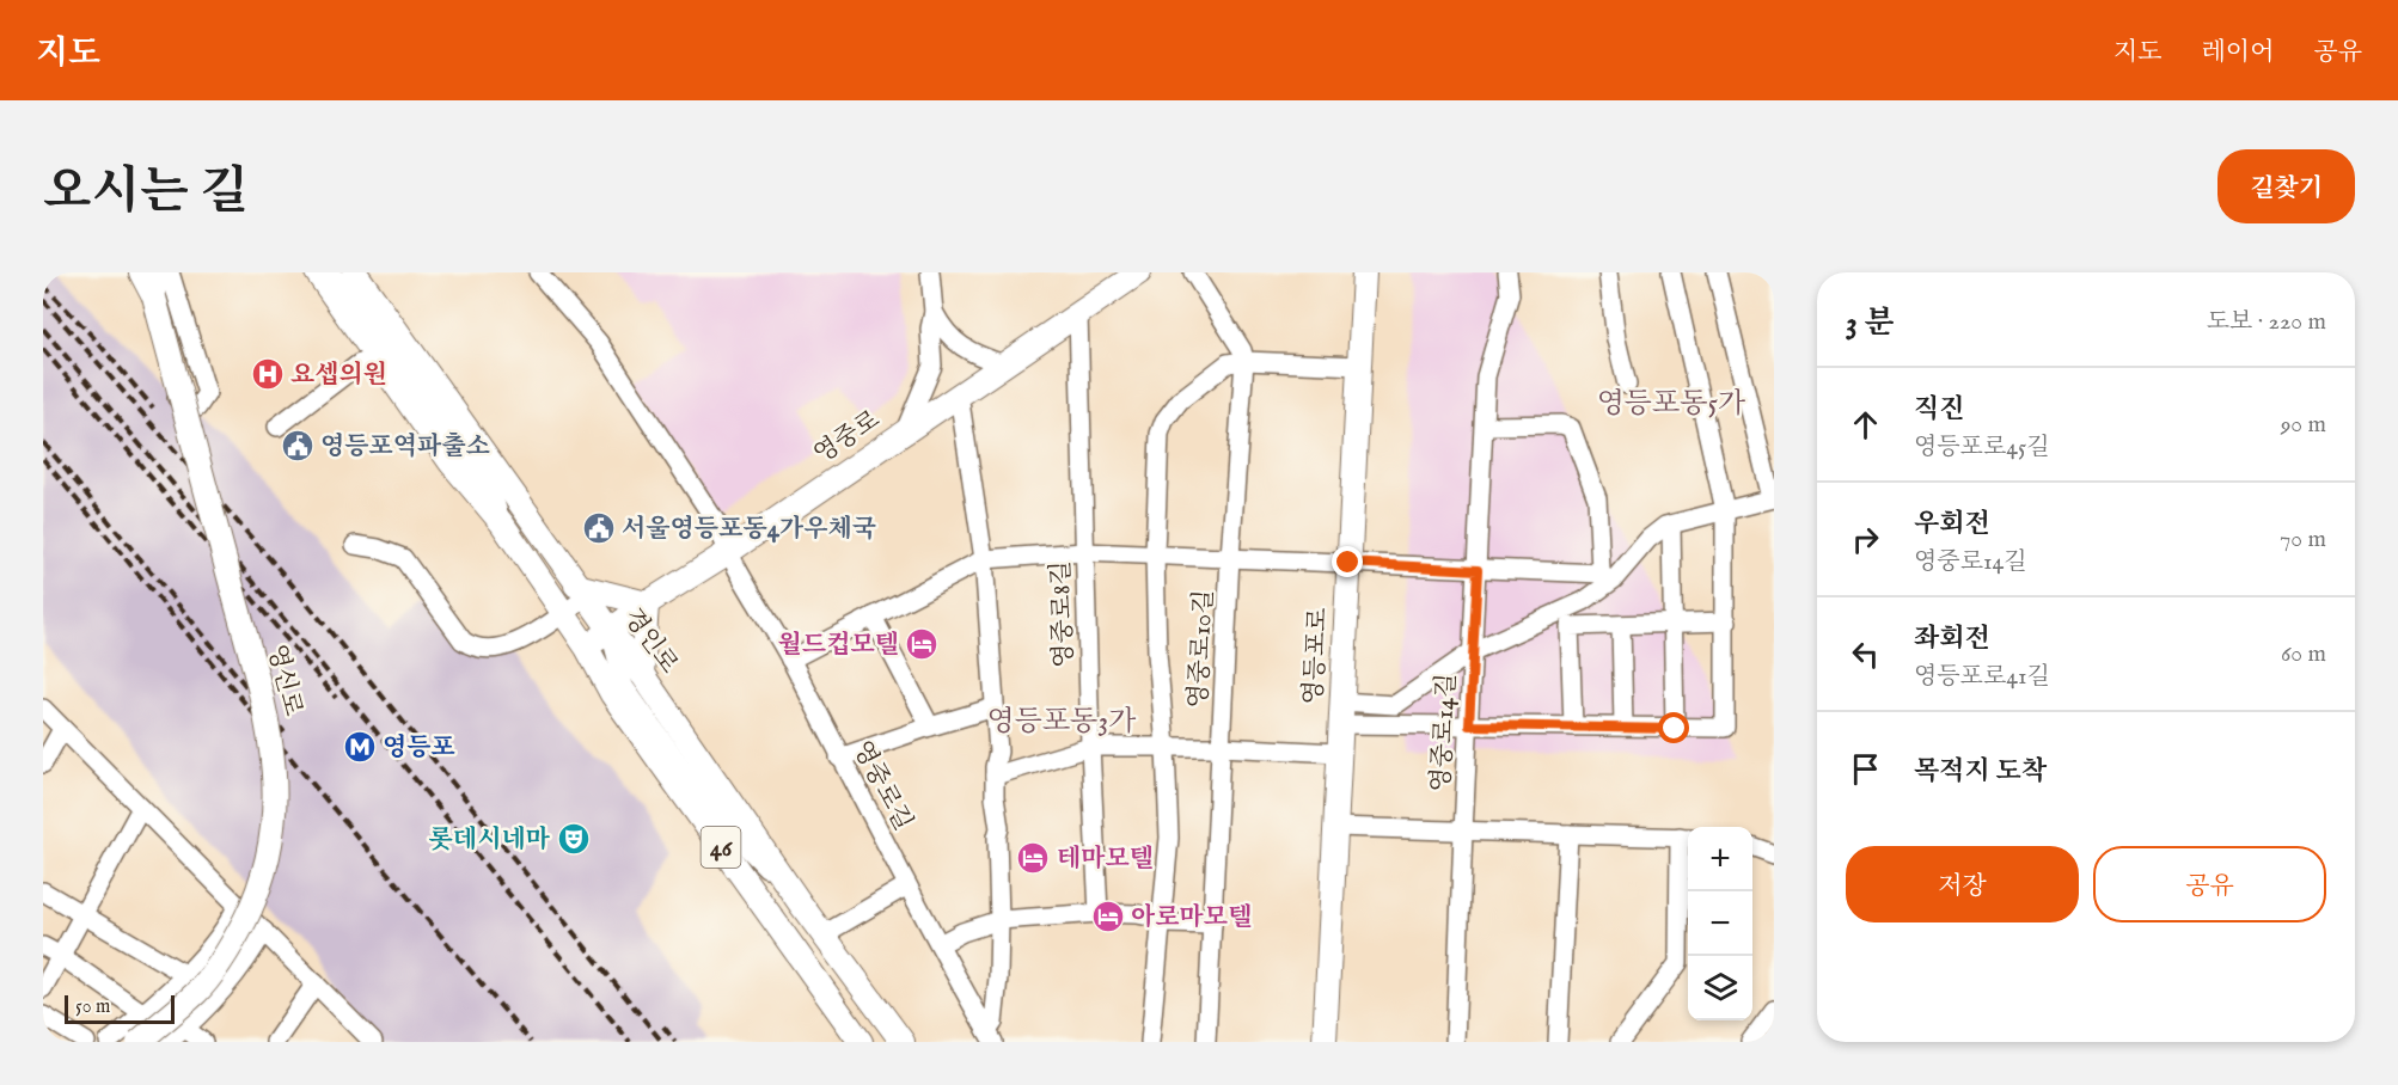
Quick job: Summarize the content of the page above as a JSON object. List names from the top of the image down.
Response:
{
  "streets": {
    "main road": [
      "영중로",
      "경인로",
      "영등포로",
      "영신로",
      "46"
    ],
    "street": [
      "영중로8길",
      "영중로10길",
      "영중로14길",
      "영중로길"
    ]
  },
  "crossings": [
    ["영중로", "영중로8길"],
    ["영중로", "경인로"],
    ["영중로", "영중로길"],
    ["영중로", "46"]
  ],
  "districts": ["영등포동5가", "영등포동3가"],
  "places": {
    "hospital": ["요셉의원"],
    "public building": ["영등포역파출소", "서울영등포동4가우체국"],
    "hotel": ["월드컵모텔", "테마모텔", "아로마모텔"],
    "metro station": ["영등포"],
    "theatre": ["롯데시네마"]
  },
  "scale_bar": "50 m",
  "page": {
    "header": "지도",
    "nav": ["지도", "레이어", "공유"],
    "title": "오시는 길",
    "buttons": [
      "길찾기",
      ["저장", "공유"]
    ],
    "heading": ["3 분", "도보 · 220 m"],
    "list": [
      ["직진", "영등포로45길", "90 m"],
      ["우회전", "영중로14길", "70 m"],
      ["좌회전", "영등포로41길", "60 m"],
      "목적지 도착"
    ],
    "map_buttons": ["+", "−"],
    "scale": "50 m"
  }
}
